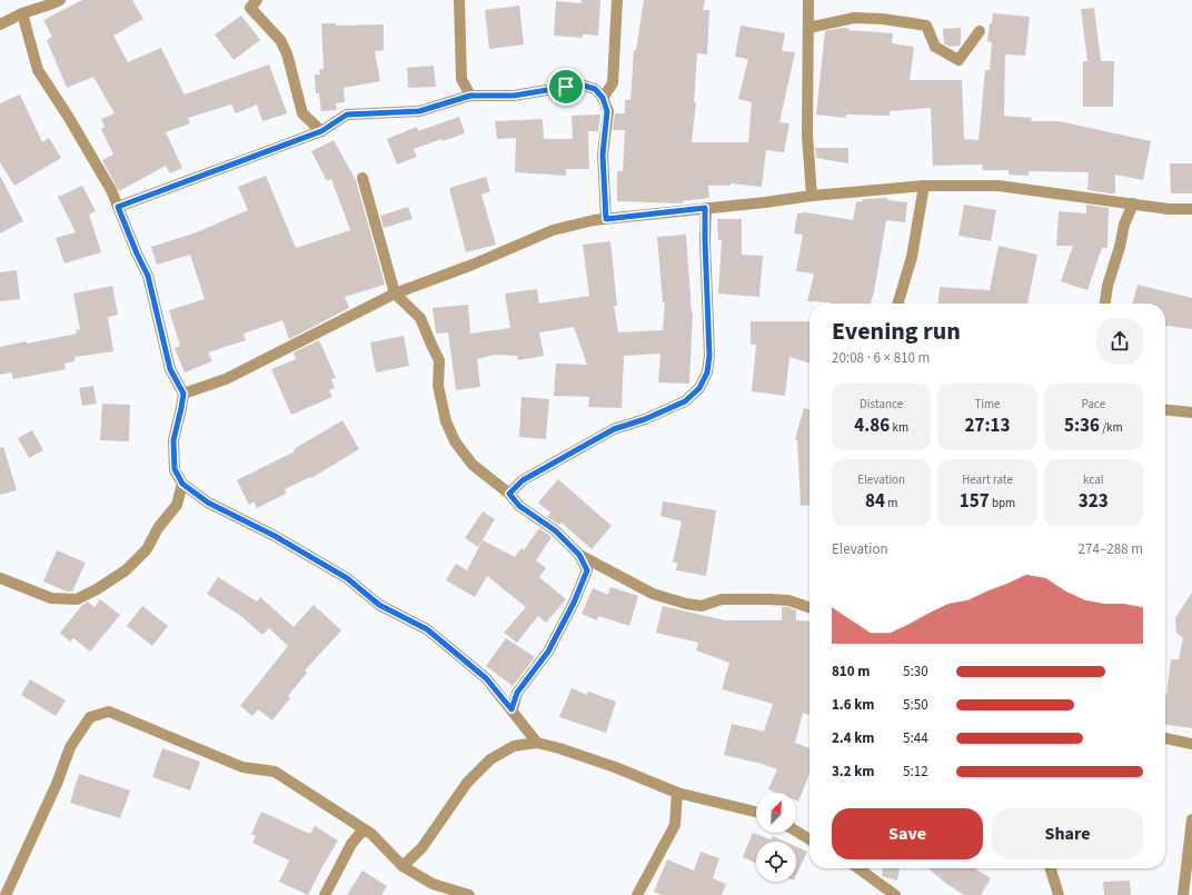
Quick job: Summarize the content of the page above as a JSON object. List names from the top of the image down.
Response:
{
  "north": "top right",
  "page": {
    "heading": ["Evening run", "20:08 · 6 × 810 m"],
    "stats": [
      ["Distance", "4.86 km"],
      ["Time", "27:13"],
      ["Pace", "5:36 /km"],
      ["Elevation", "84 m"],
      ["Heart rate", "157 bpm"],
      ["kcal", "323"]
    ],
    "chart": ["Elevation", "274–288 m"],
    "list": [
      {
        "name": "810 m",
        "note": "5:30"
      },
      {
        "name": "1.6 km",
        "note": "5:50"
      },
      {
        "name": "2.4 km",
        "note": "5:44"
      },
      {
        "name": "3.2 km",
        "note": "5:12"
      }
    ],
    "buttons": ["Save", "Share"]
  }
}
